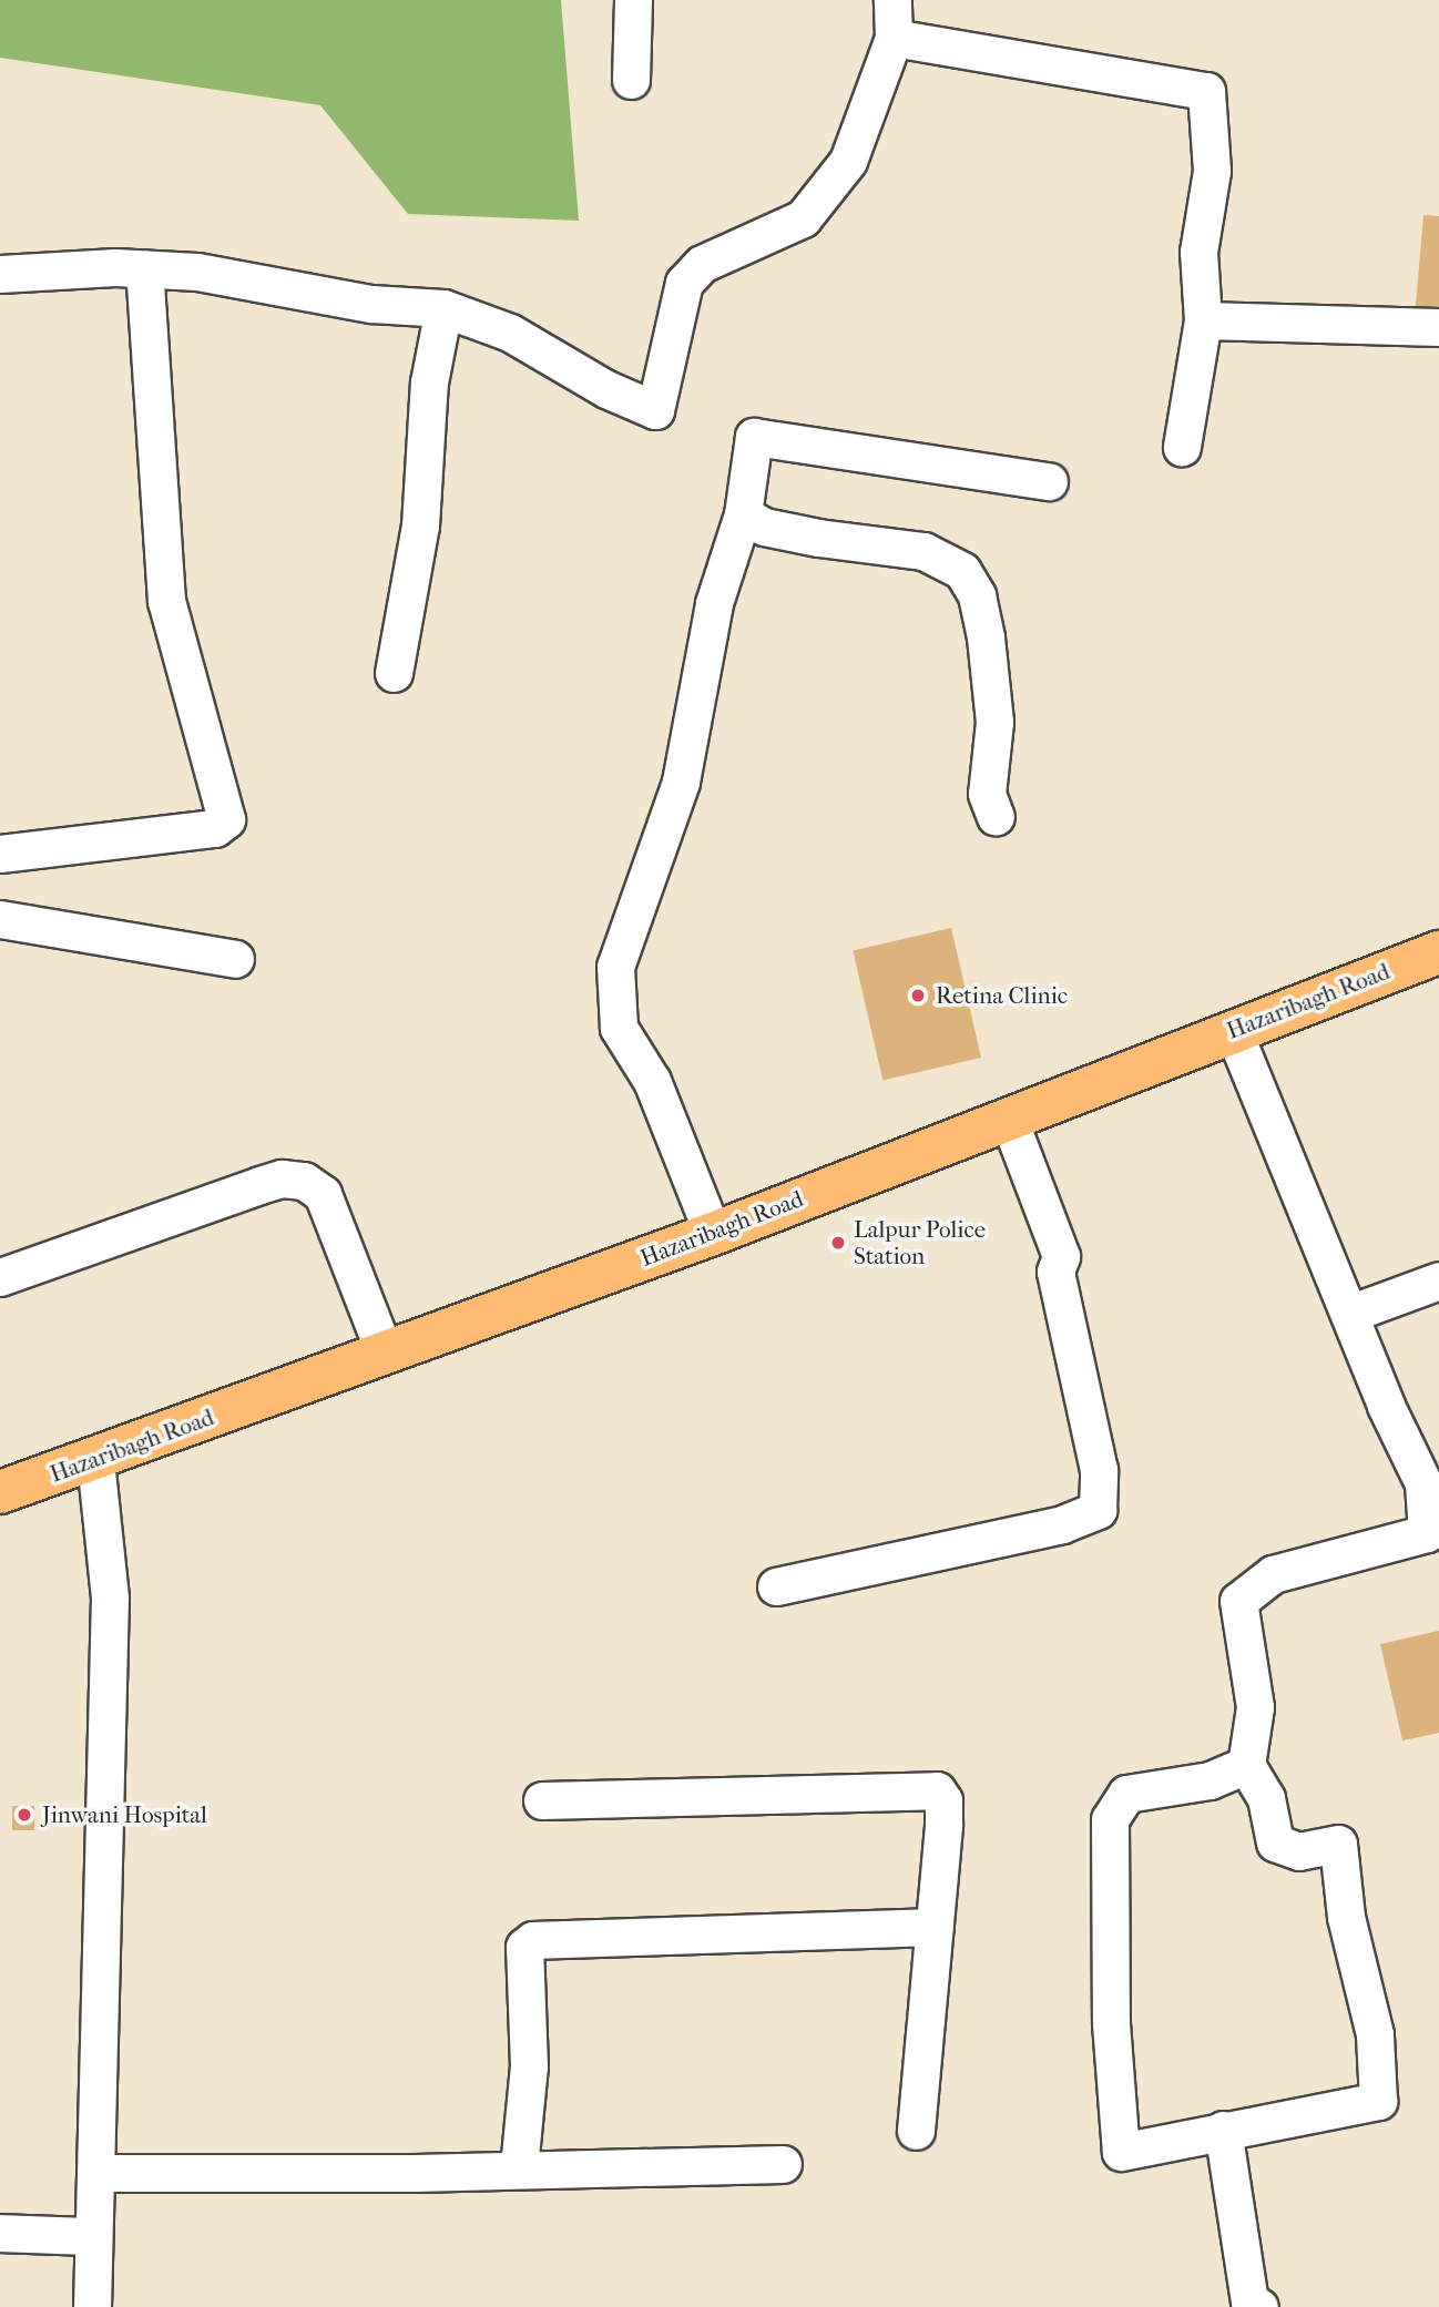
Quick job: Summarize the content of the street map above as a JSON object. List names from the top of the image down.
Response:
{
  "streets": {
    "main road": ["Hazaribagh Road"]
  },
  "places": ["Retina Clinic", "Lalpur Police Station", "Jinwani Hospital"]
}
